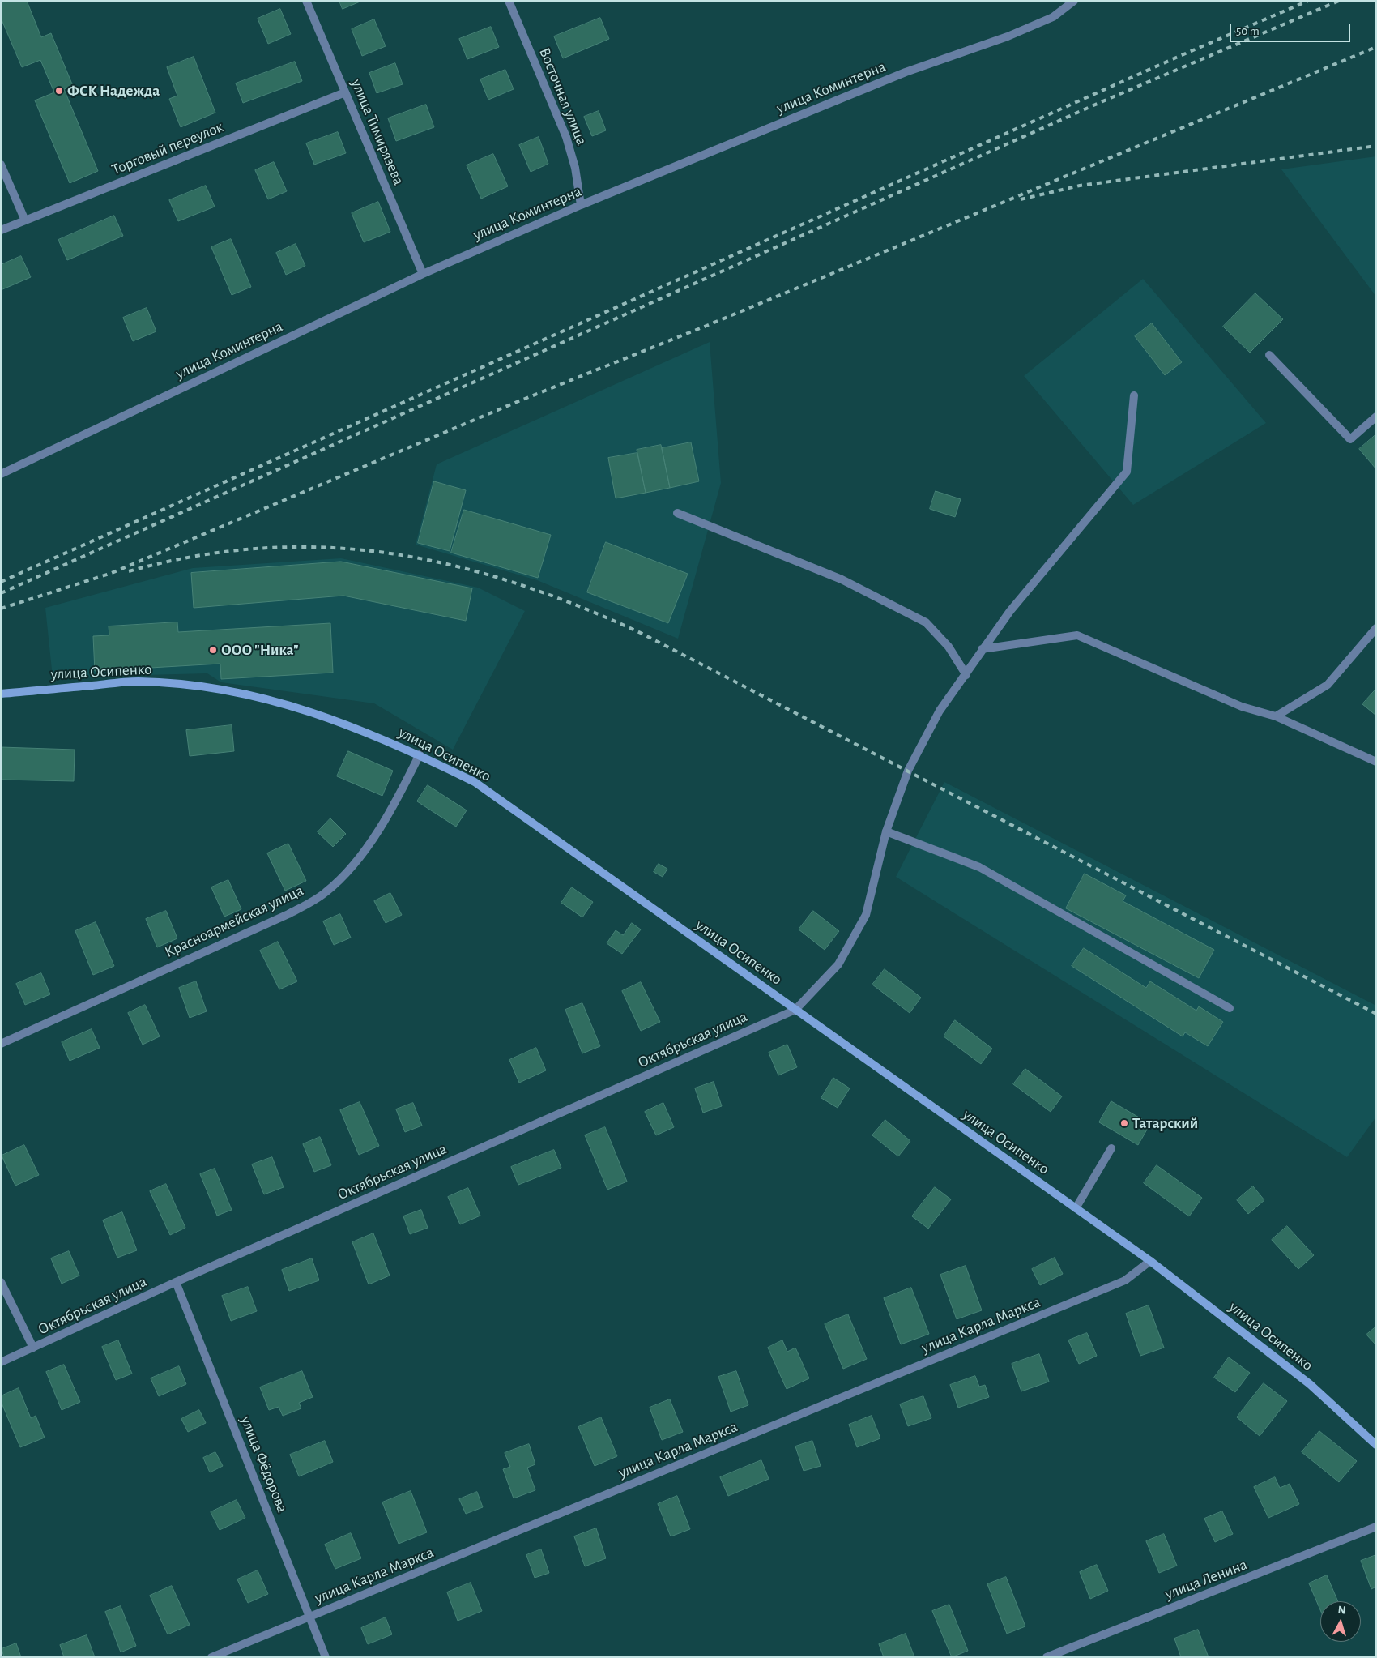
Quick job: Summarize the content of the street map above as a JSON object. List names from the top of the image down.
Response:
{
  "streets": {
    "street": [
      "улица Коминтерна",
      "Восточная улица",
      "улица Тимирязева",
      "Торговый переулок",
      "улица Осипенко",
      "Красноармейская улица",
      "Октябрьская улица",
      "улица Карла Маркса",
      "улица Фёдорова",
      "улица Ленина"
    ]
  },
  "crossings": [
    ["улица Коминтерна", "Восточная улица"],
    ["улица Коминтерна", "улица Тимирязева"],
    ["улица Тимирязева", "Торговый переулок"],
    ["улица Осипенко", "Красноармейская улица"],
    ["улица Осипенко", "Октябрьская улица"],
    ["улица Осипенко", "улица Карла Маркса"],
    ["Октябрьская улица", "улица Фёдорова"],
    ["улица Карла Маркса", "улица Фёдорова"]
  ],
  "places": ["ФСК Надежда", "ООО \"Ника\"", "Татарский"],
  "scale_bar": "50 m",
  "north": "top"
}
